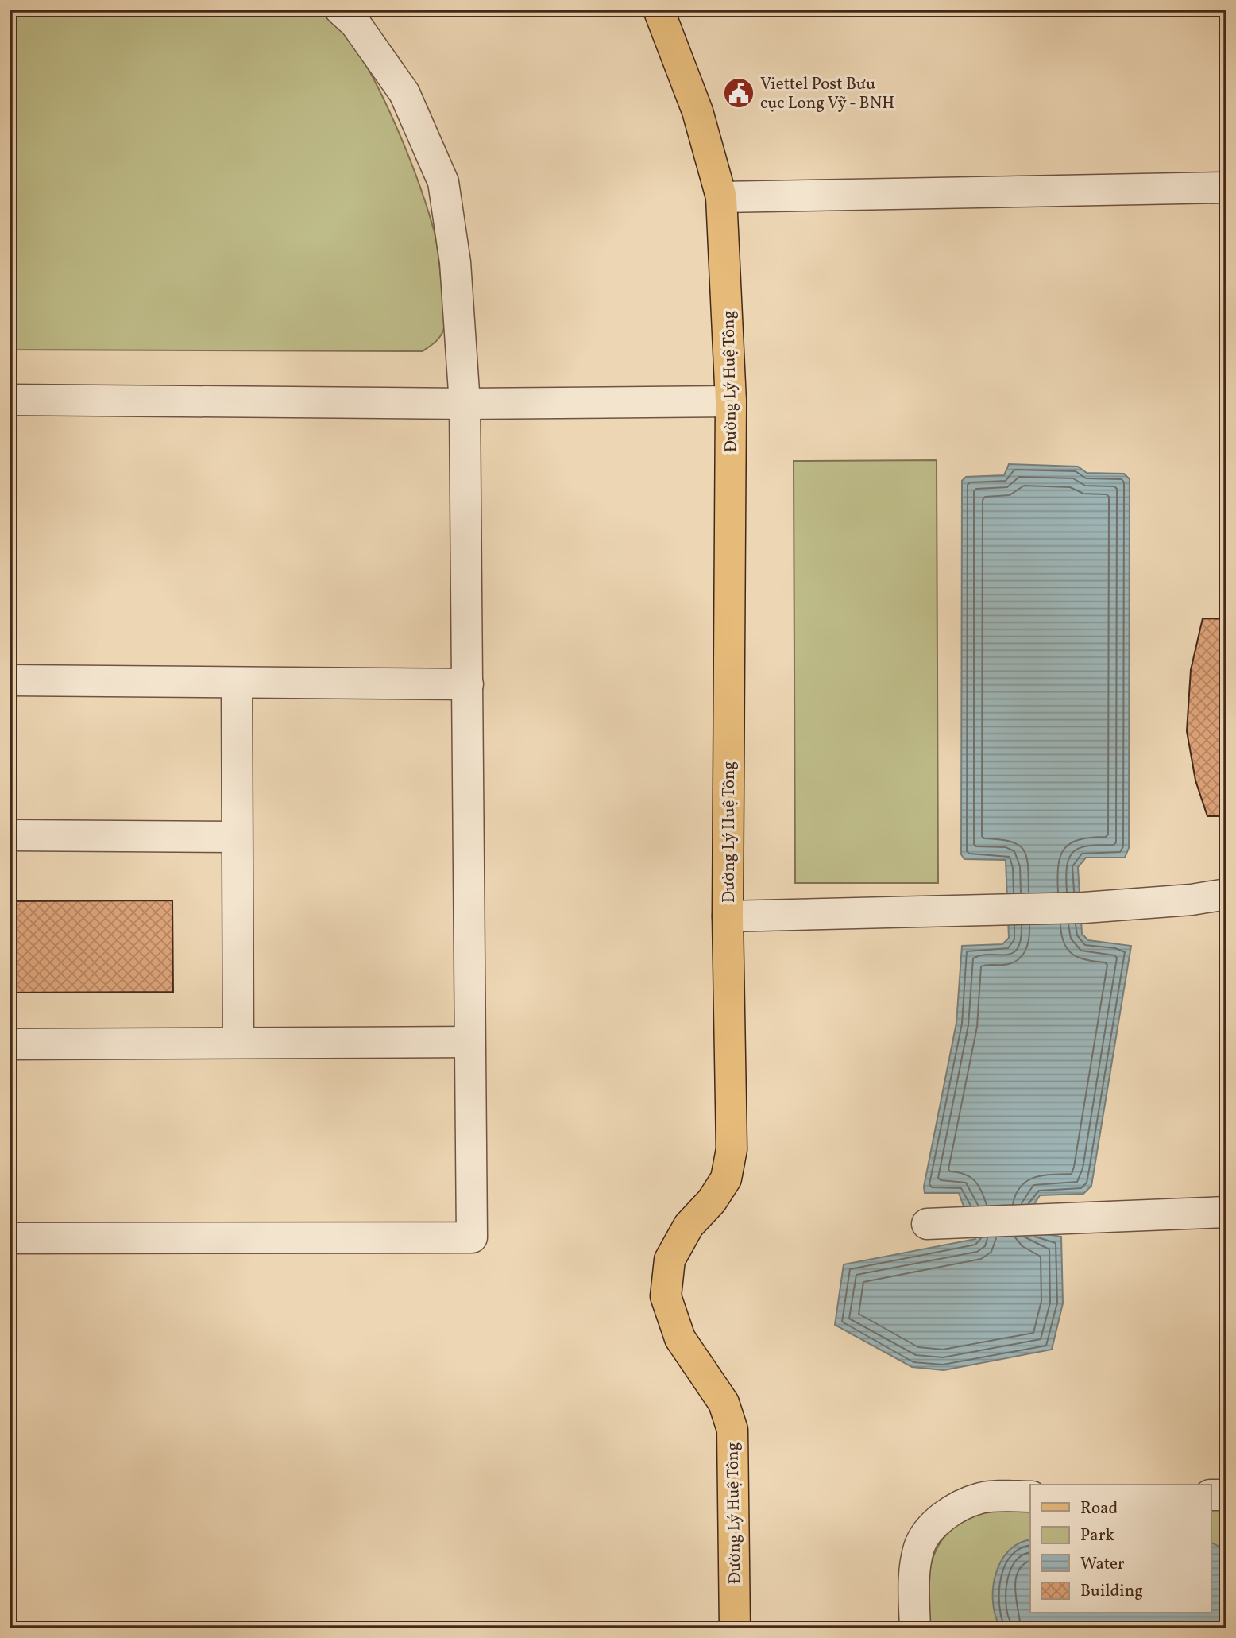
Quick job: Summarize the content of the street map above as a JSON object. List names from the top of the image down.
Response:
{
  "streets": {
    "main road": ["Đường Lý Huệ Tông"]
  },
  "places": {
    "public building": ["Viettel Post Bưu cục Long Vỹ - BNH"]
  },
  "legend": [
    "Road",
    "Park",
    "Water",
    "Building"
  ]
}
